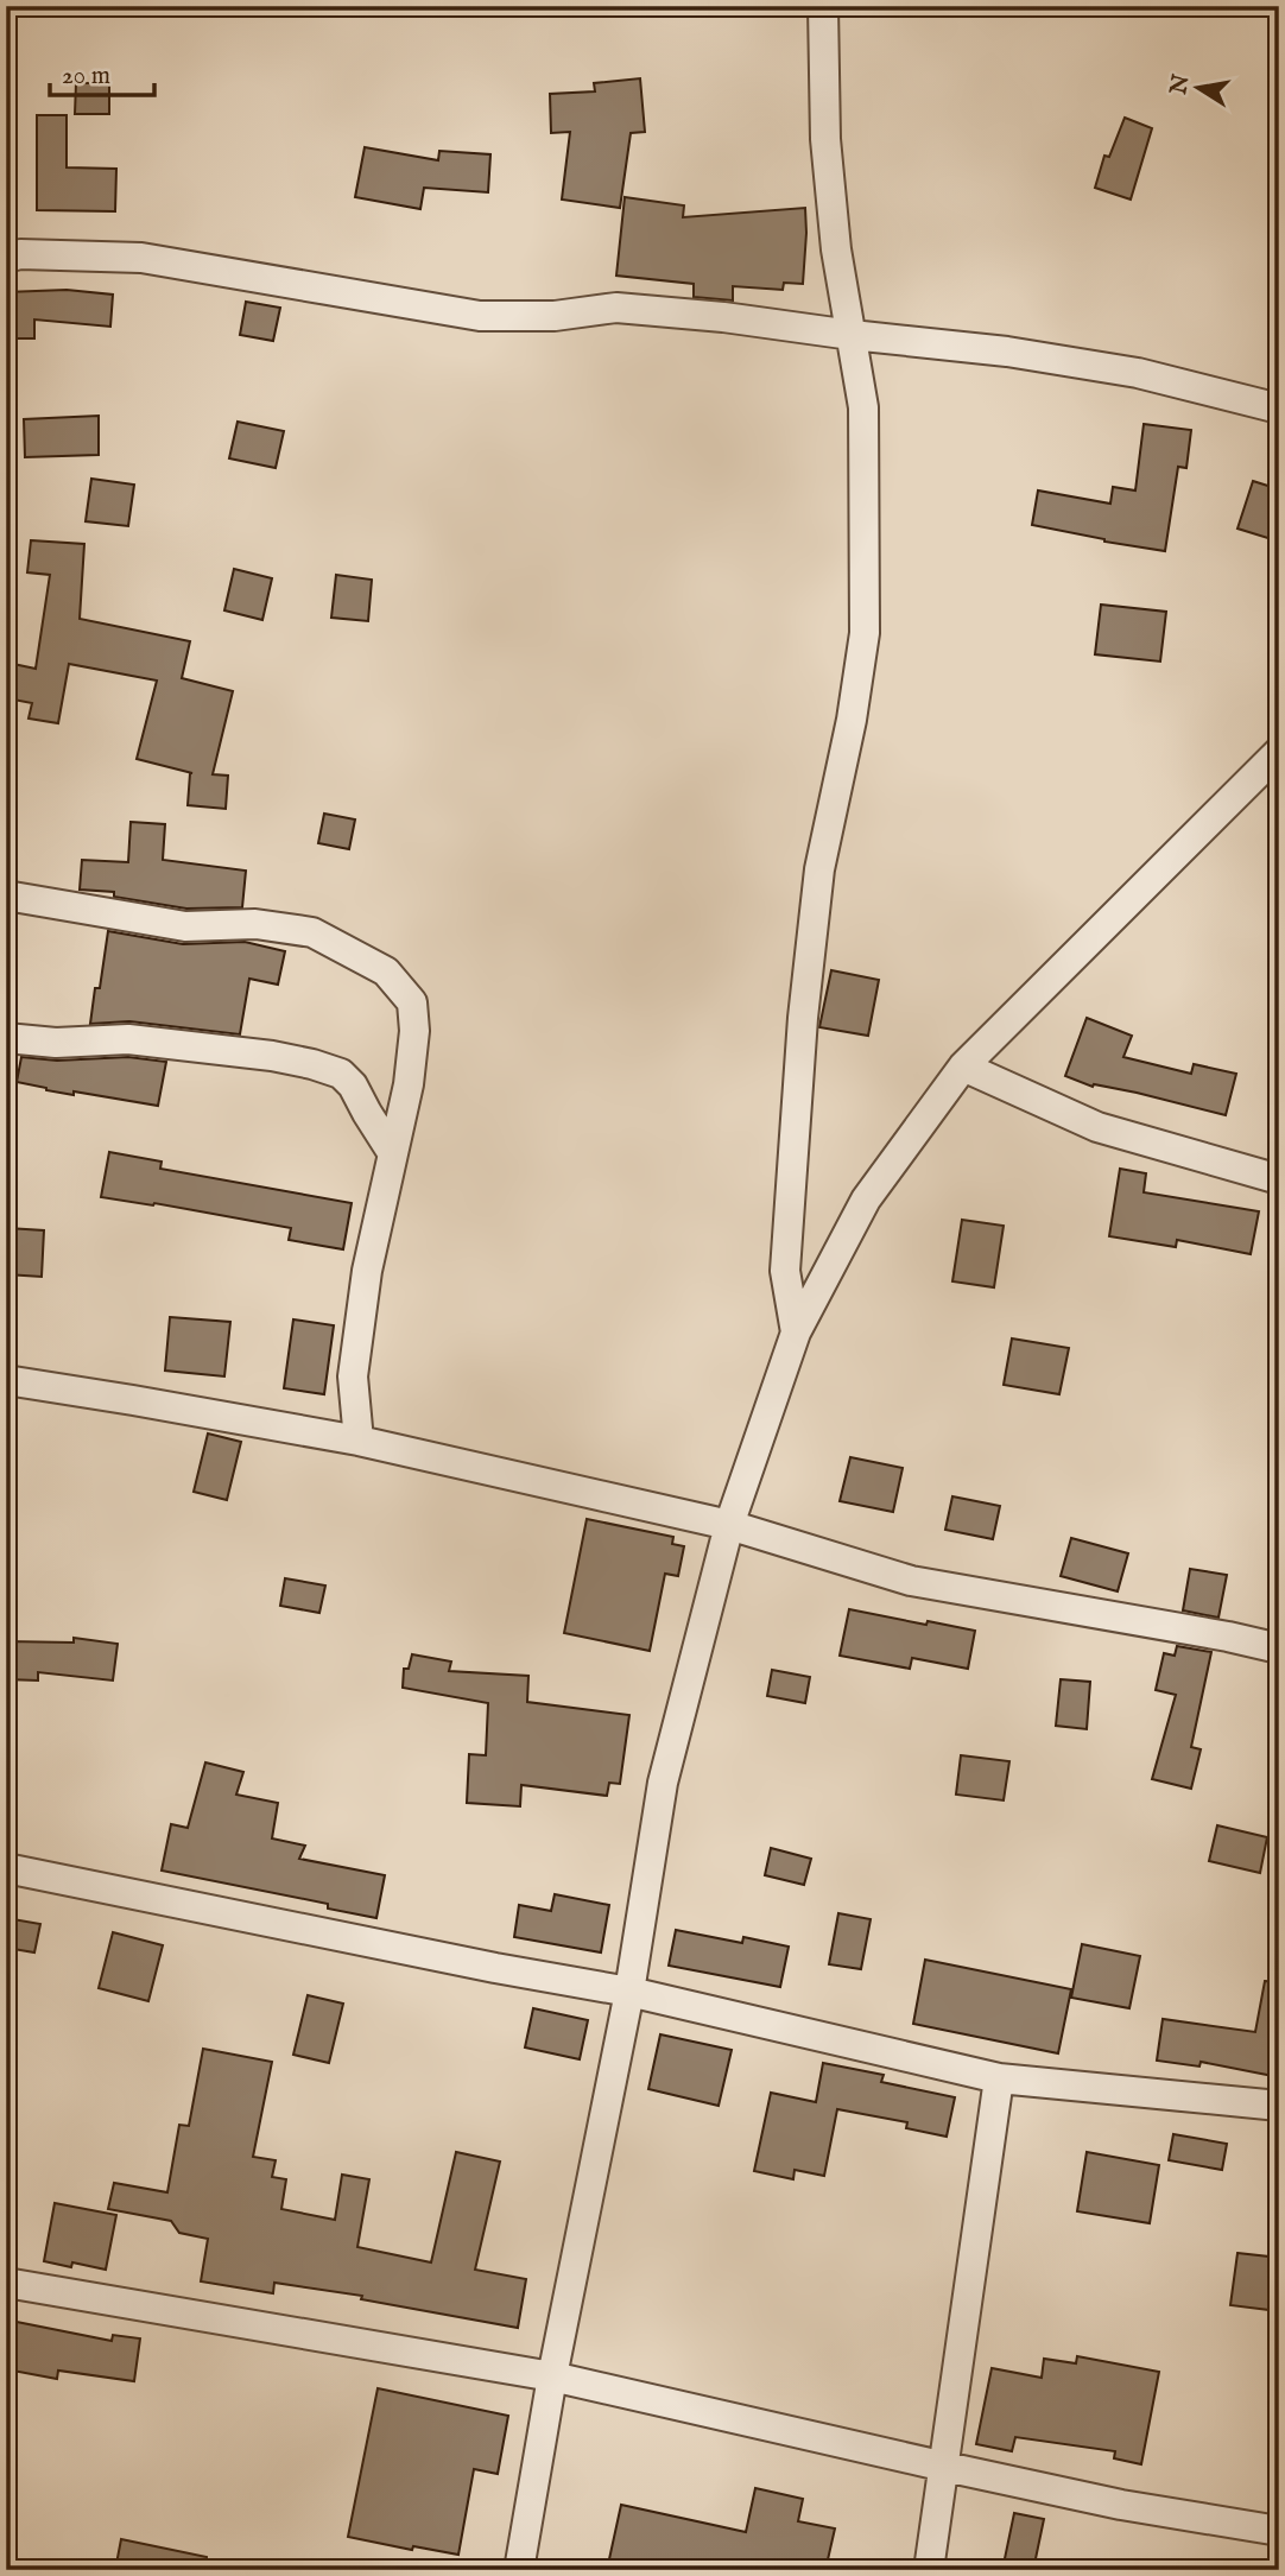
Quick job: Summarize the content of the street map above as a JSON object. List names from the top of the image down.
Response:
{
  "scale_bar": "20 m",
  "north": "left"
}
